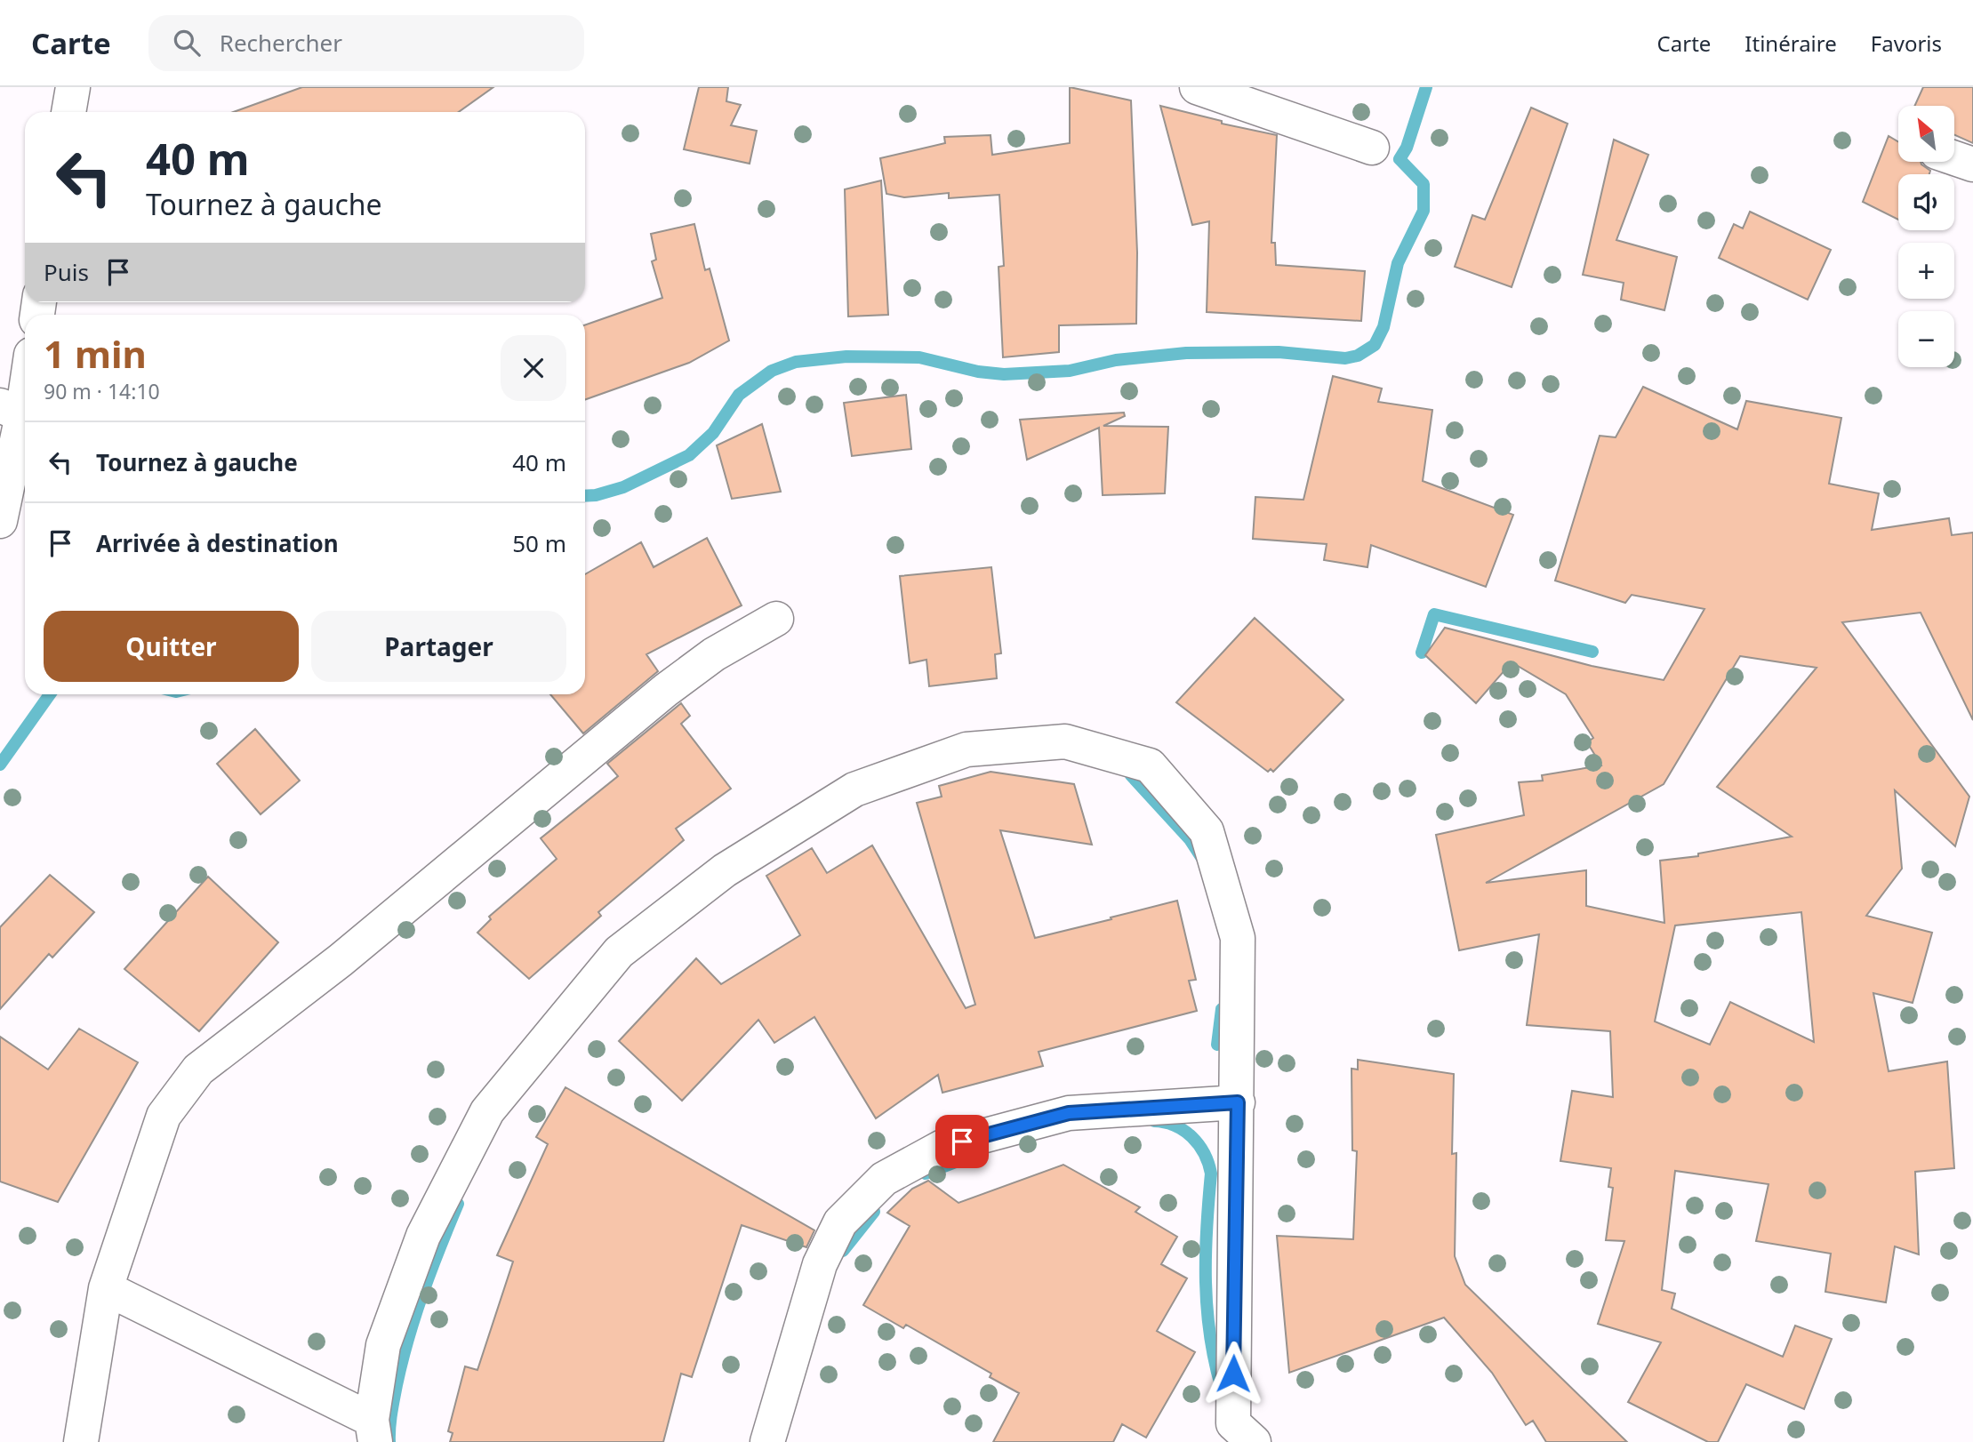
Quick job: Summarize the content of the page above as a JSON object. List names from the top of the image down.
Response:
{
  "north": "top left",
  "page": {
    "header": "Carte",
    "search": "Rechercher",
    "nav": ["Carte", "Itinéraire", "Favoris"],
    "map_buttons": ["+", "−"],
    "turn": ["40 m", "Tournez à gauche"],
    "then": "Puis",
    "heading": ["1 min", "90 m · 14:10"],
    "list": [
      {
        "name": "Tournez à gauche",
        "value": "40 m"
      },
      {
        "name": "Arrivée à destination",
        "value": "50 m"
      }
    ],
    "buttons": ["Quitter", "Partager"]
  }
}
